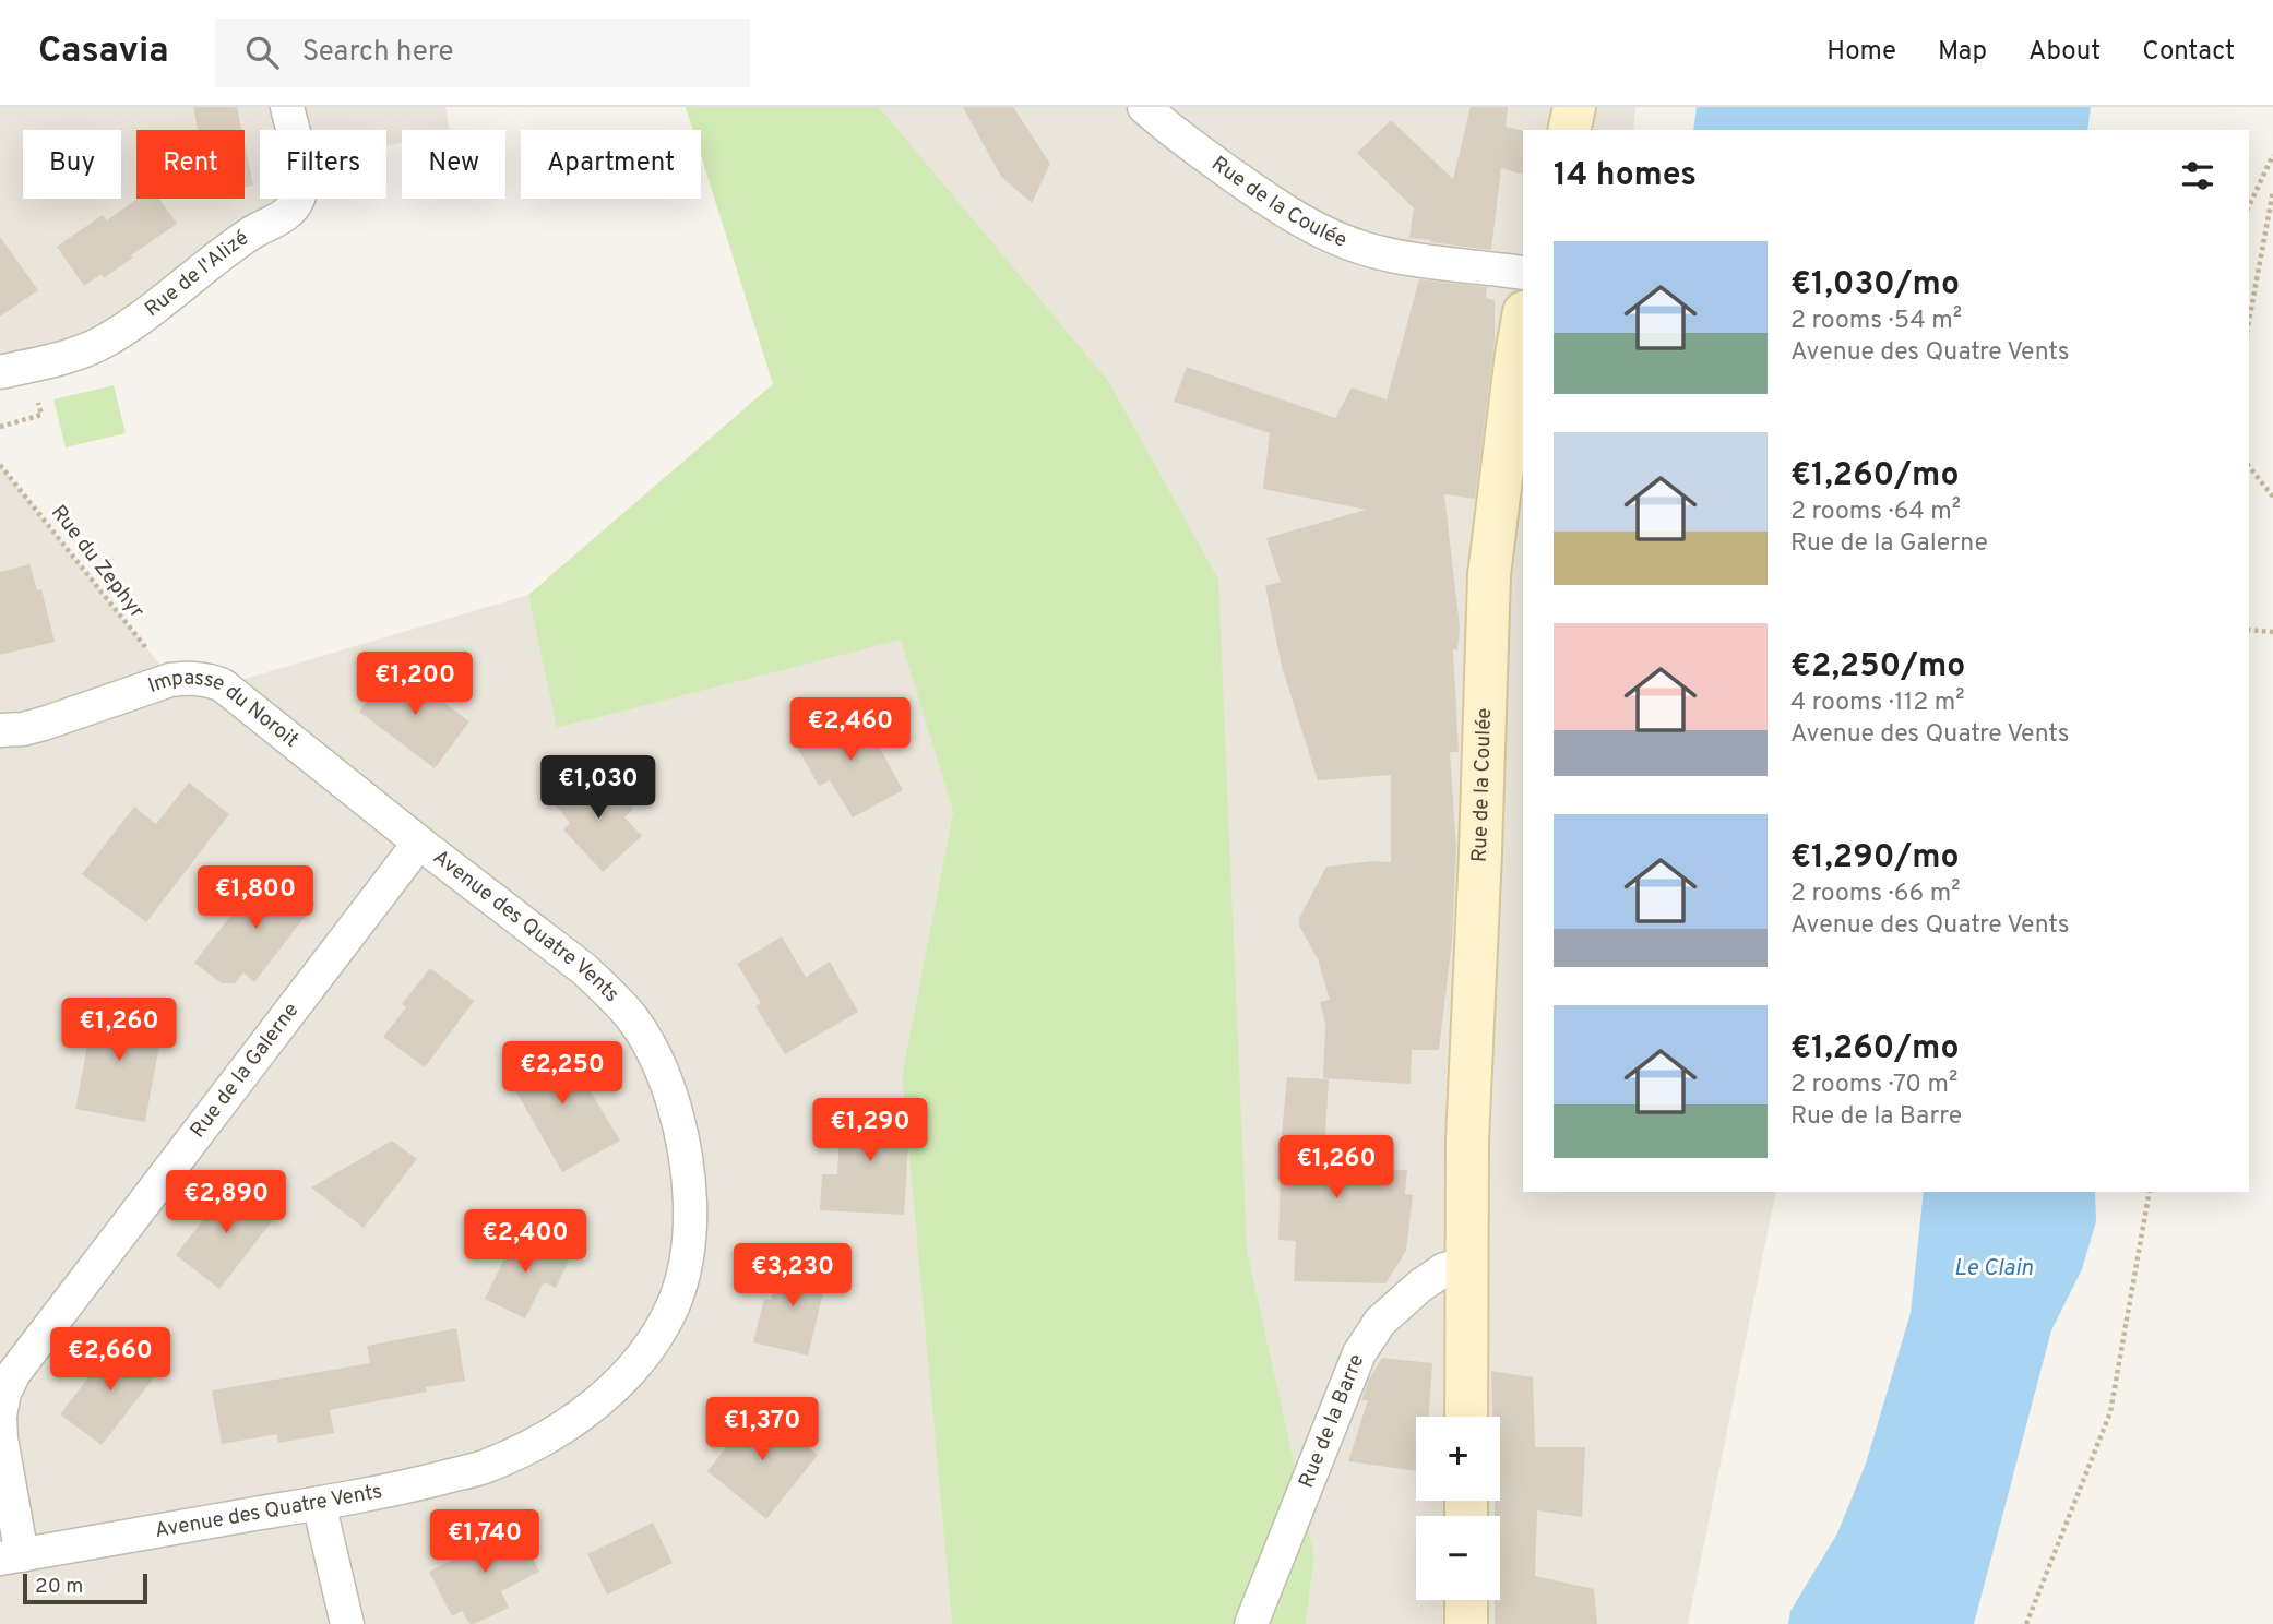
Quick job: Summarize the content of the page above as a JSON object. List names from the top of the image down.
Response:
{
  "streets": {
    "main road": ["Rue de la Coulée"],
    "street": [
      "Rue de l'Alizé",
      "Impasse du Noroit",
      "Avenue des Quatre Vents",
      "Rue de la Galerne",
      "Rue de la Barre"
    ],
    "path": ["Rue du Zephyr"]
  },
  "crossings": [
    ["Rue de la Coulée", "Rue de la Barre"],
    ["Rue du Zephyr", "Impasse du Noroit"],
    ["Impasse du Noroit", "Avenue des Quatre Vents"],
    ["Impasse du Noroit", "Rue de la Galerne"],
    ["Avenue des Quatre Vents", "Rue de la Galerne"]
  ],
  "water": ["Le Clain"],
  "scale_bar": "20 m",
  "page": {
    "header": "Casavia",
    "search": "Search here",
    "nav": [
      "Home",
      "Map",
      "About",
      "Contact"
    ],
    "chip": [
      "Buy",
      "Rent",
      "Filters",
      "New",
      "Apartment"
    ],
    "heading": "14 homes",
    "list": [
      {
        "name": "€1,030/mo",
        "note": "2 rooms · 54 m² · Avenue des Quatre Vents"
      },
      {
        "name": "€1,260/mo",
        "note": "2 rooms · 64 m² · Rue de la Galerne"
      },
      {
        "name": "€2,250/mo",
        "note": "4 rooms · 112 m² · Avenue des Quatre Vents"
      },
      {
        "name": "€1,290/mo",
        "note": "2 rooms · 66 m² · Avenue des Quatre Vents"
      },
      {
        "name": "€1,260/mo",
        "note": "2 rooms · 70 m² · Rue de la Barre"
      }
    ],
    "price": [
      "€1,200",
      "€2,460",
      "€1,030",
      "€1,800",
      "€1,260",
      "€2,250",
      "€1,290",
      "€1,260",
      "€2,890",
      "€2,400",
      "€3,230",
      "€2,660",
      "€1,370",
      "€1,740"
    ],
    "map_buttons": ["+", "−"],
    "scale": "20 m"
  }
}
